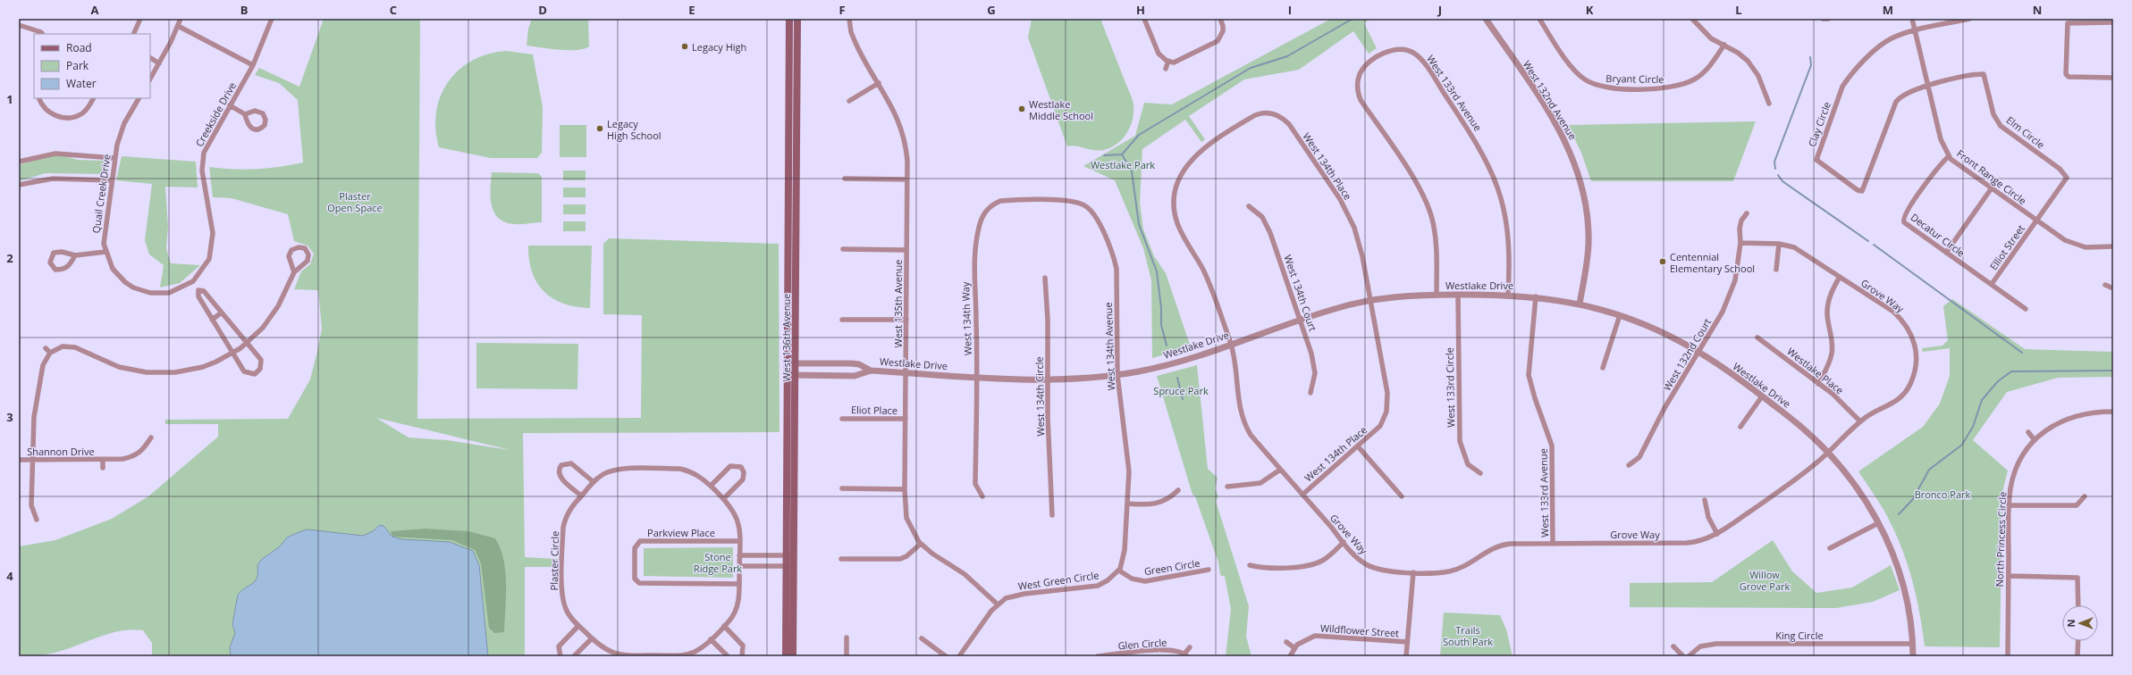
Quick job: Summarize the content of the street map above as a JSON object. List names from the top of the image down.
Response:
{
  "streets": {
    "main road": ["West 136th Avenue"],
    "street": [
      "Bryant Circle",
      "West 133rd Avenue",
      "West 132nd Avenue",
      "Creekside Drive",
      "Clay Circle",
      "Elm Circle",
      "West 134th Place",
      "Front Range Circle",
      "Quail Creek Drive",
      "Decatur Circle",
      "Elliot Street",
      "Westlake Drive",
      "West 134th Court",
      "Grove Way",
      "West 135th Avenue",
      "West 134th Way",
      "West 134th Avenue",
      "West 132nd Court",
      "Westlake Place",
      "West 133rd Circle",
      "West 134th Circle",
      "Eliot Place",
      "Shannon Drive",
      "Parkview Place",
      "North Princess Circle",
      "Plaster Circle",
      "Green Circle",
      "West Green Circle",
      "Wildflower Street",
      "King Circle",
      "Glen Circle"
    ]
  },
  "crossings": [
    ["West 133rd Avenue", "Westlake Drive"],
    ["West 133rd Avenue", "Grove Way"],
    ["West 132nd Avenue", "Westlake Drive"],
    ["Creekside Drive", "Quail Creek Drive"],
    ["Clay Circle", "Elm Circle"],
    ["Clay Circle", "Front Range Circle"],
    ["Elm Circle", "Front Range Circle"],
    ["Elm Circle", "Elliot Street"],
    ["West 134th Place", "Westlake Drive"],
    ["West 134th Place", "Grove Way"],
    ["Front Range Circle", "Decatur Circle"],
    ["Front Range Circle", "Elliot Street"],
    ["Decatur Circle", "Elliot Street"],
    ["Westlake Drive", "West 134th Court"],
    ["Westlake Drive", "Grove Way"],
    ["Westlake Drive", "West 135th Avenue"],
    ["Westlake Drive", "West 134th Way"],
    ["Westlake Drive", "West 136th Avenue"],
    ["Westlake Drive", "West 134th Avenue"],
    ["Westlake Drive", "West 132nd Court"],
    ["Westlake Drive", "West 133rd Circle"],
    ["Westlake Drive", "West 134th Circle"],
    ["Westlake Drive", "King Circle"],
    ["Grove Way", "West 132nd Court"],
    ["Grove Way", "Westlake Place"],
    ["West 135th Avenue", "Eliot Place"],
    ["West 135th Avenue", "West Green Circle"],
    ["West 134th Way", "West 134th Avenue"],
    ["West 134th Avenue", "Green Circle"],
    ["West 134th Avenue", "West Green Circle"],
    ["Parkview Place", "Plaster Circle"],
    ["Green Circle", "West Green Circle"]
  ],
  "parks": [
    "Westlake Park",
    "Plaster Open Space",
    "Spruce Park",
    "Bronco Park",
    "Stone Ridge Park",
    "Willow Grove Park",
    "Trails South Park"
  ],
  "places": [
    "Legacy High",
    "Westlake Middle School",
    "Legacy High School",
    "Centennial Elementary School"
  ],
  "legend": ["Road", "Park", "Water"],
  "north": "left",
  "grid": {
    "columns": [
      "A",
      "B",
      "C",
      "D",
      "E",
      "F",
      "G",
      "H",
      "I",
      "J",
      "K",
      "L",
      "M",
      "N"
    ],
    "rows": [
      "1",
      "2",
      "3",
      "4"
    ]
  }
}
